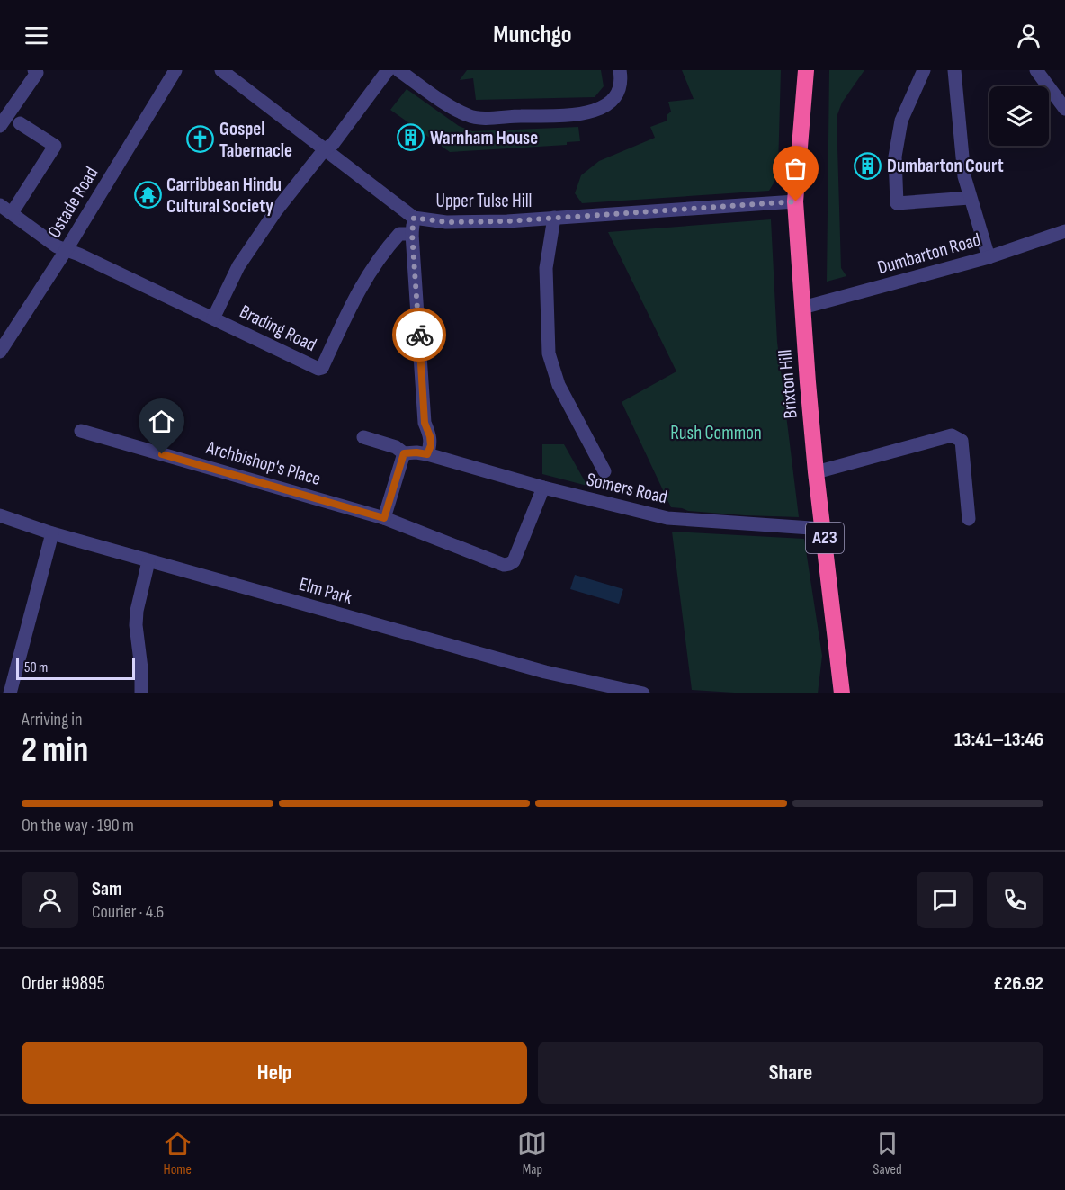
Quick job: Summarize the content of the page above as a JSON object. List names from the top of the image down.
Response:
{
  "streets": {
    "highway": ["Brixton Hill", "A23"],
    "street": [
      "Upper Tulse Hill",
      "Ostade Road",
      "Dumbarton Road",
      "Brading Road",
      "Archbishop's Place",
      "Somers Road",
      "Elm Park"
    ]
  },
  "crossings": [
    ["Upper Tulse Hill", "Brixton Hill"],
    ["Ostade Road", "Brading Road"],
    ["Dumbarton Road", "Brixton Hill"],
    ["Brixton Hill", "Somers Road"],
    ["Archbishop's Place", "Somers Road"]
  ],
  "parks": ["Rush Common"],
  "places": {
    "building": ["Warnham House", "Dumbarton Court"],
    "church": ["Gospel Tabernacle"],
    "temple": ["Carribbean Hindu Cultural Society"]
  },
  "scale_bar": "50 m",
  "page": {
    "header": "Munchgo",
    "scale": "50 m",
    "heading": ["2 min", "Arriving in", "13:41–13:46"],
    "panel": [
      "Sam",
      "Courier · 4.6",
      "Order #9895",
      "£26.92"
    ],
    "bar": "On the way · 190 m",
    "buttons": ["Help", "Share"],
    "tabs": ["Home", "Map", "Saved"]
  }
}
